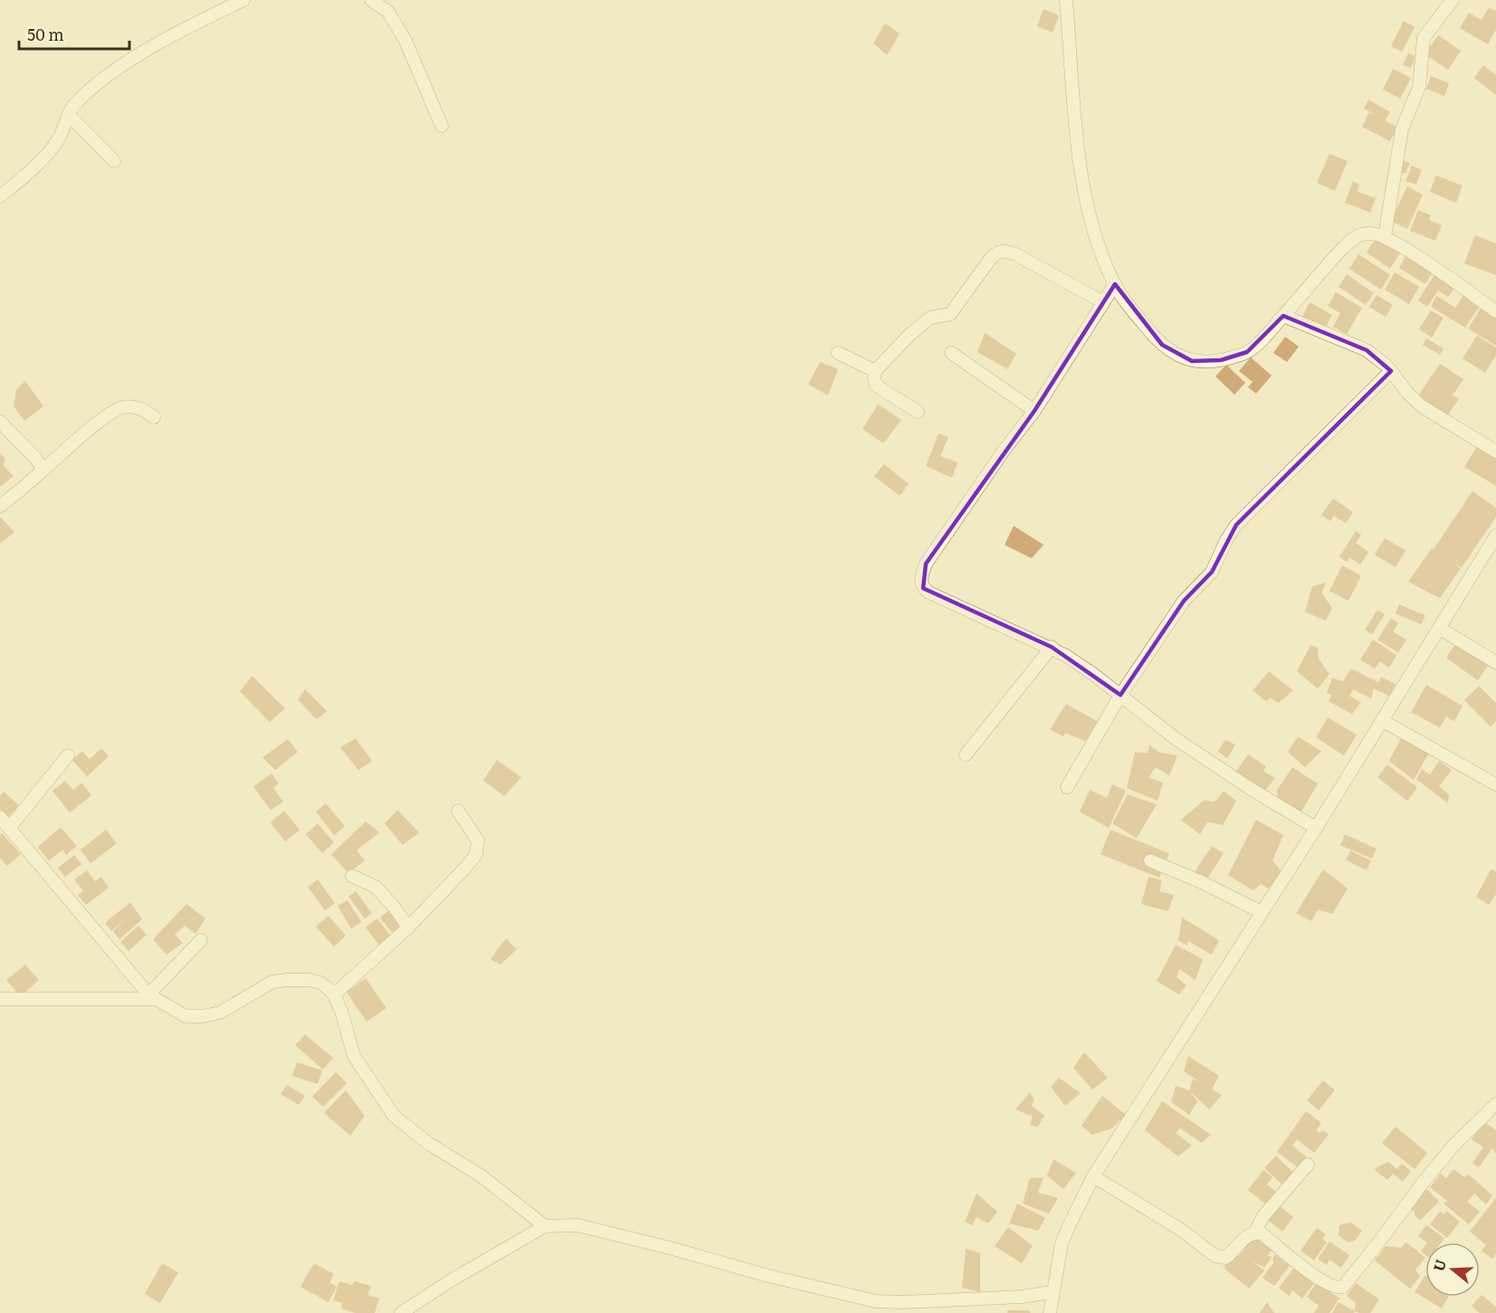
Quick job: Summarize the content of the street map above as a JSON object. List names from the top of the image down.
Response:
{
  "scale_bar": "50 m",
  "north": "left"
}
